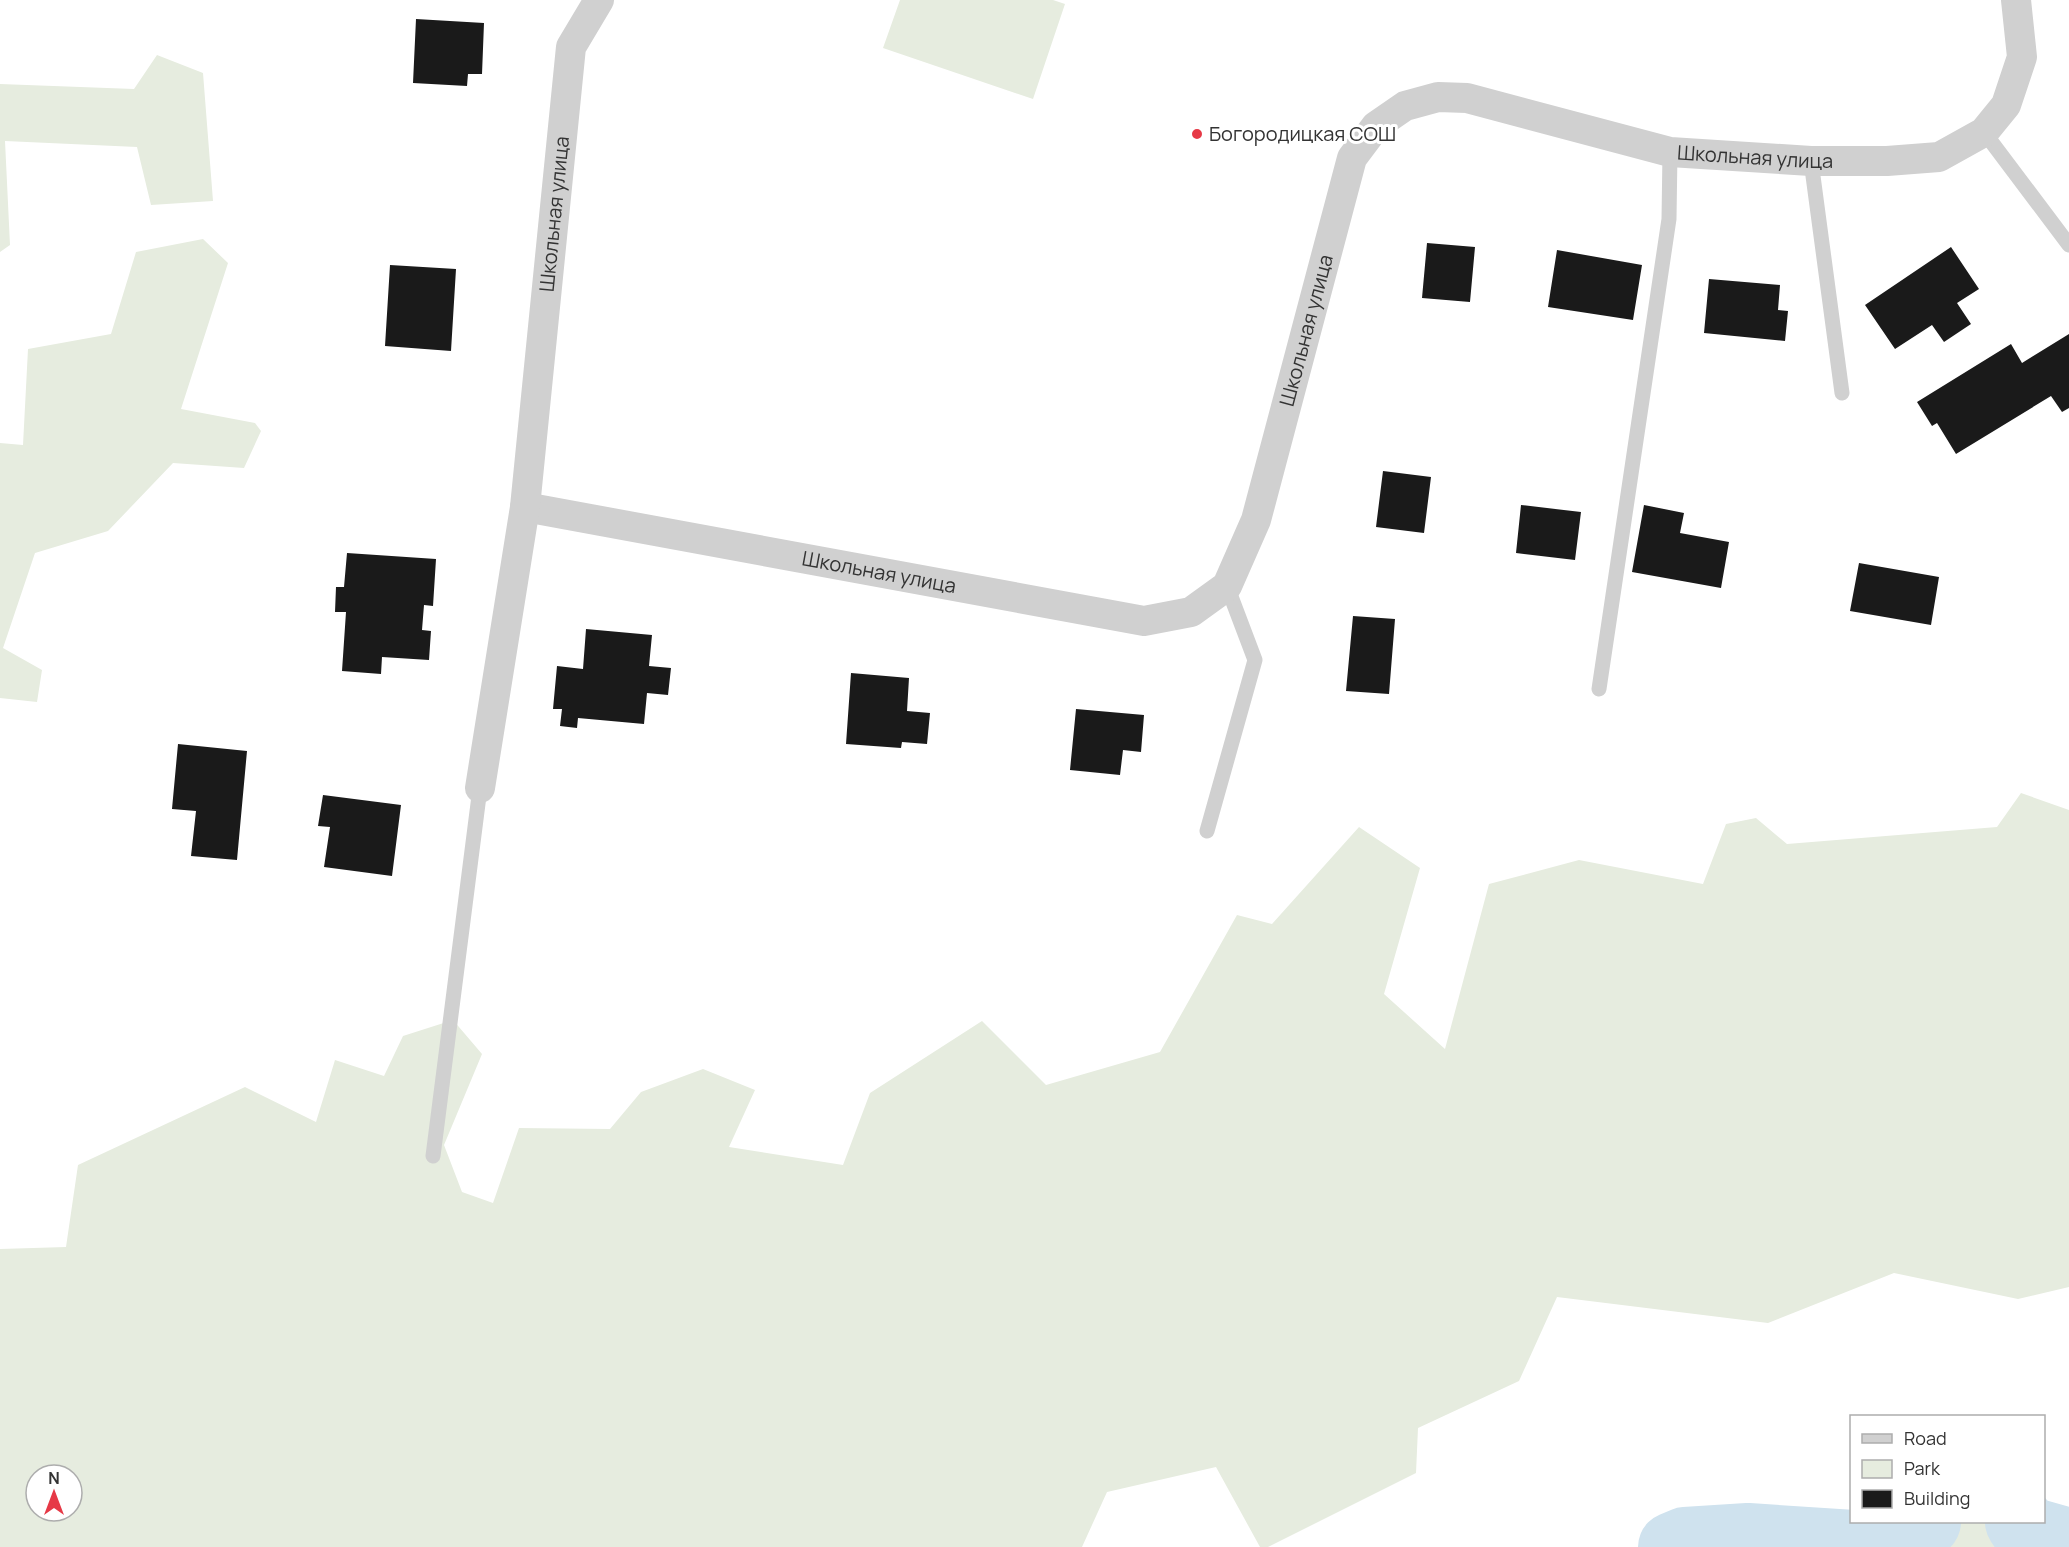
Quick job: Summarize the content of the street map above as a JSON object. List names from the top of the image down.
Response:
{
  "streets": {
    "street": ["Школьная улица"]
  },
  "places": ["Богородицкая СОШ"],
  "legend": ["Road", "Park", "Building"],
  "north": "top"
}
